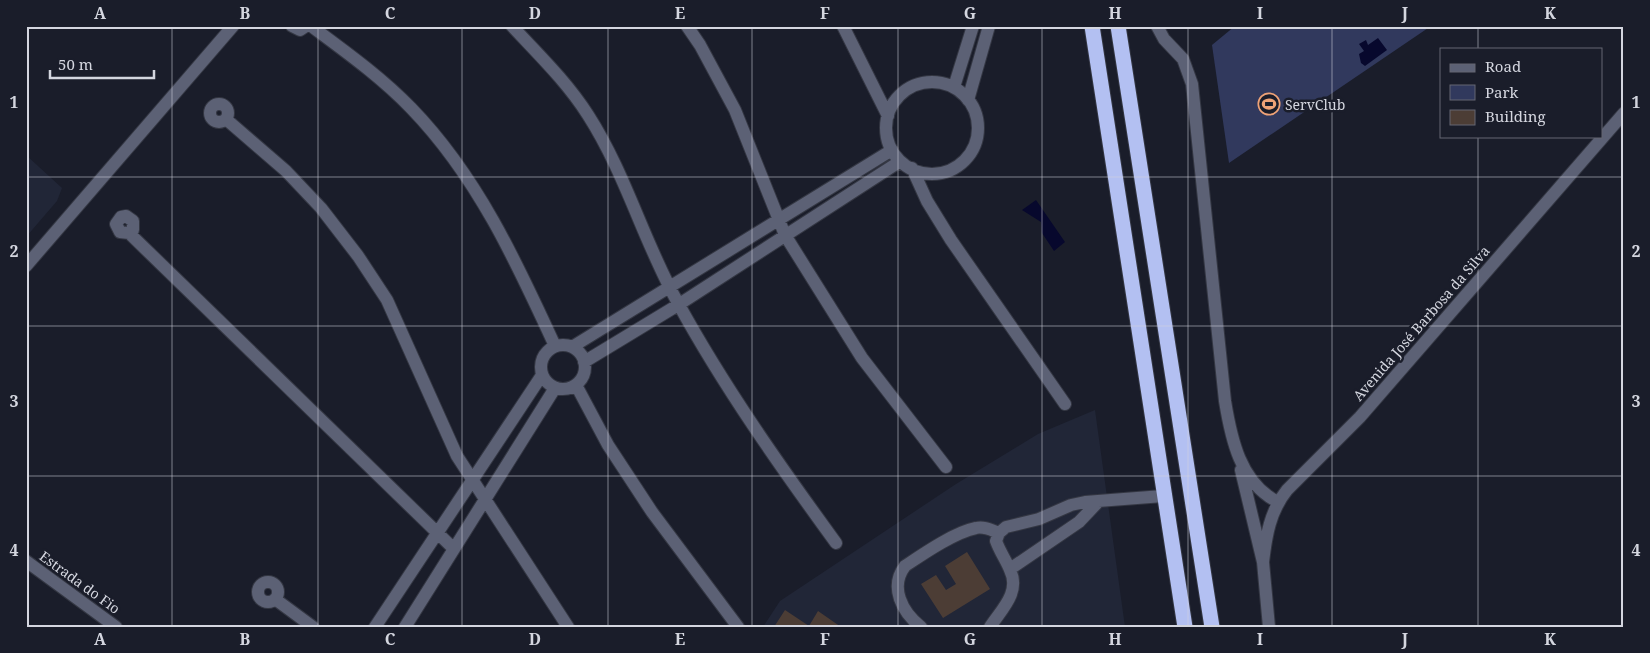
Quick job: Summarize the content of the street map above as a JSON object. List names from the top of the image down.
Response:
{
  "streets": {
    "street": ["Avenida José Barbosa da Silva", "Estrada do Fio"]
  },
  "places": {
    "sports": ["ServClub"]
  },
  "legend": ["Road", "Park", "Building"],
  "scale_bar": "50 m",
  "grid": {
    "columns": [
      "A",
      "B",
      "C",
      "D",
      "E",
      "F",
      "G",
      "H",
      "I",
      "J",
      "K"
    ],
    "rows": [
      "1",
      "2",
      "3",
      "4"
    ]
  }
}
